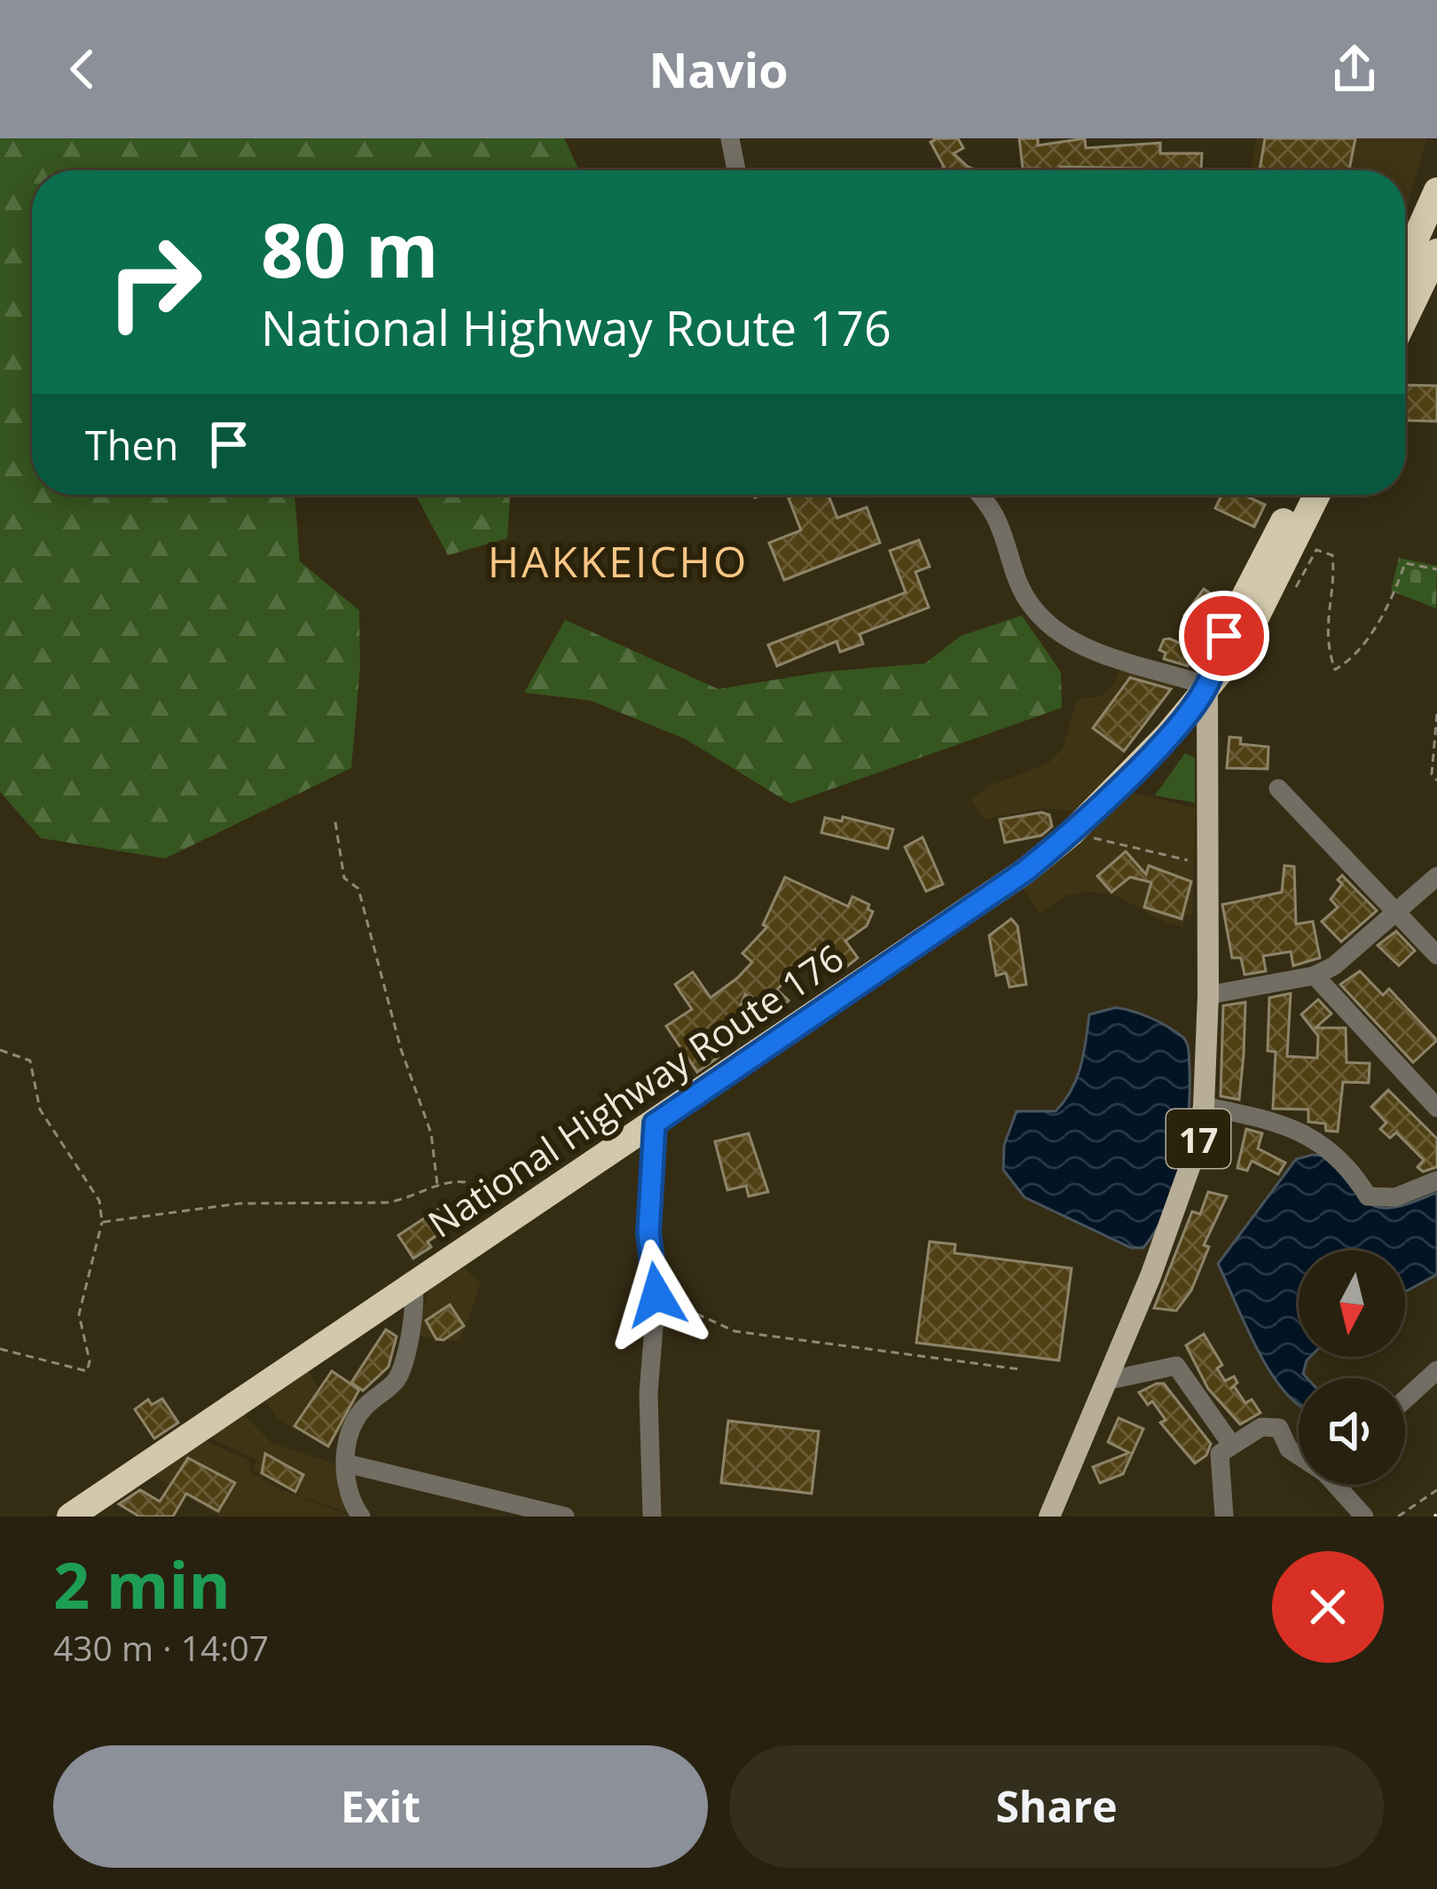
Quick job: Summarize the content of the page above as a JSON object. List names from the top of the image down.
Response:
{
  "streets": {
    "highway": ["National Highway Route 176"],
    "main road": ["17"]
  },
  "crossings": [
    ["National Highway Route 176", "17"]
  ],
  "districts": ["HAKKEICHO"],
  "north": "bottom",
  "page": {
    "header": "Navio",
    "turn": ["80 m", "National Highway Route 176"],
    "then": "Then",
    "heading": ["2 min", "430 m · 14:07"],
    "buttons": ["Exit", "Share"]
  }
}
